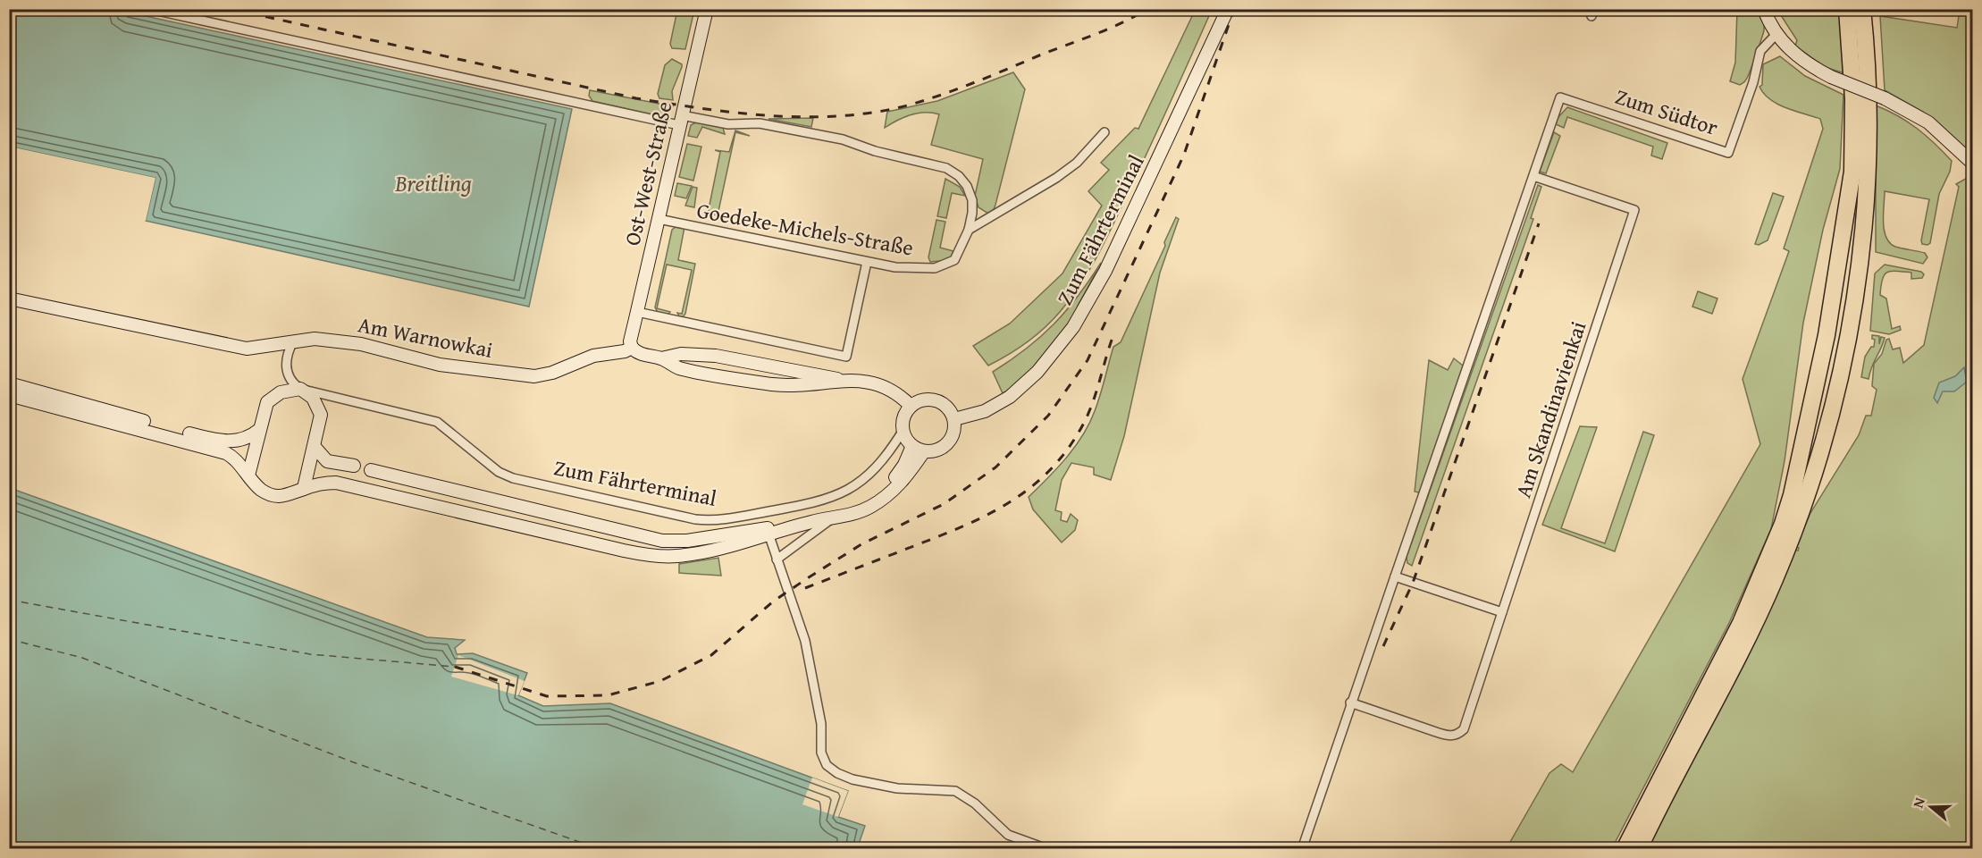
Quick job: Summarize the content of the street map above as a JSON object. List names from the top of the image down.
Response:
{
  "streets": {
    "street": [
      "Zum Südtor",
      "Ost-West-Straße",
      "Goedeke-Michels-Straße",
      "Zum Fährterminal",
      "Am Warnowkai",
      "Am Skandinavienkai"
    ]
  },
  "crossings": [
    ["Zum Südtor", "Am Skandinavienkai"],
    ["Ost-West-Straße", "Goedeke-Michels-Straße"],
    ["Ost-West-Straße", "Am Warnowkai"]
  ],
  "water": ["Breitling"],
  "north": "left"
}
